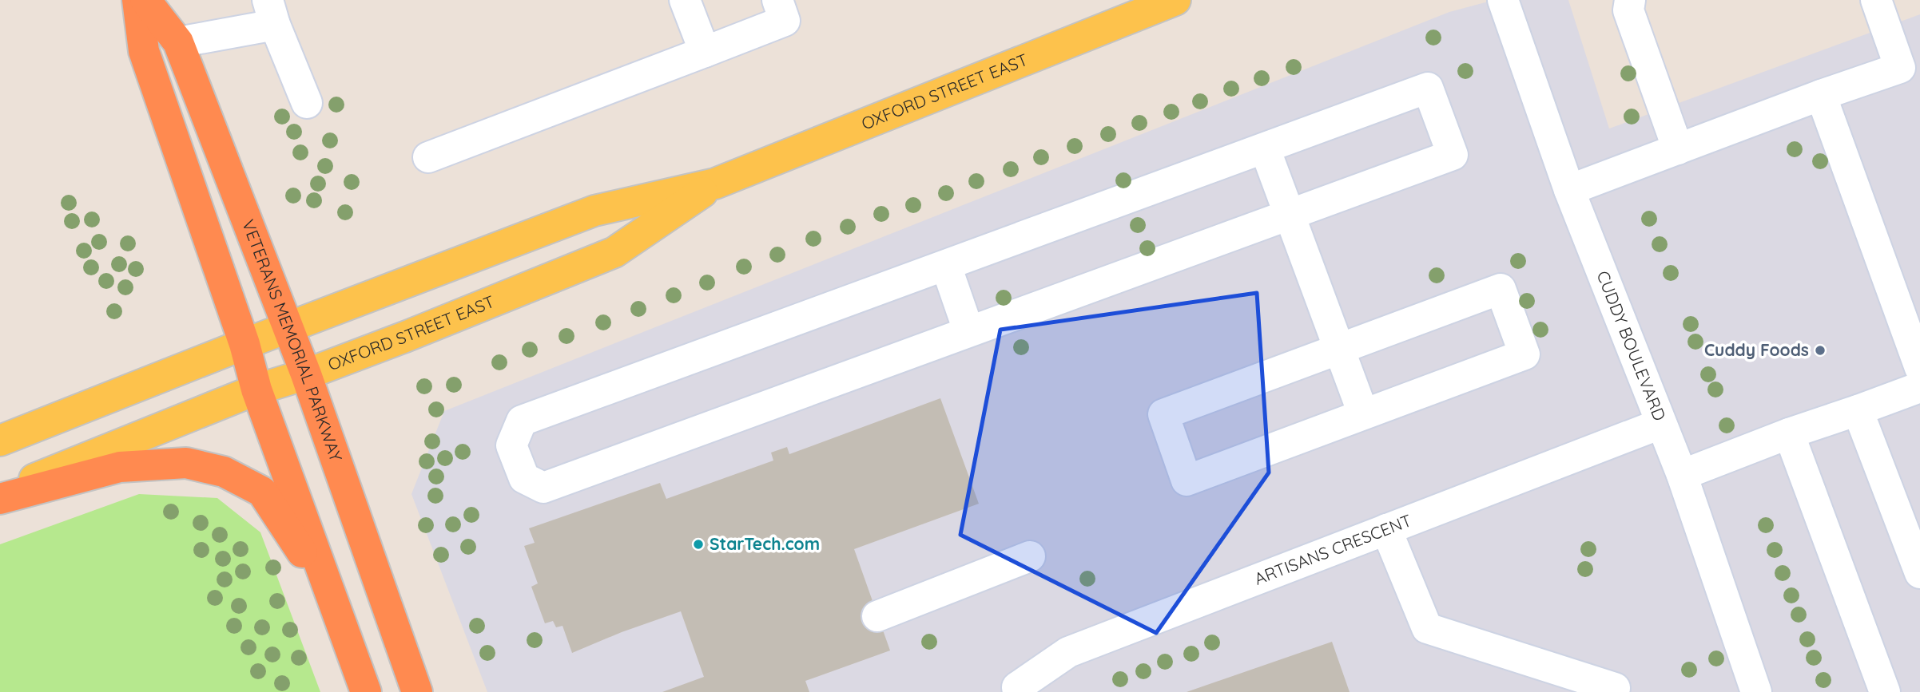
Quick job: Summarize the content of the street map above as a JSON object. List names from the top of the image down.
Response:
{
  "streets": {
    "highway": ["VETERANS MEMORIAL PARKWAY"],
    "main road": ["OXFORD STREET EAST"],
    "street": ["CUDDY BOULEVARD", "ARTISANS CRESCENT"]
  },
  "crossings": [
    ["OXFORD STREET EAST", "VETERANS MEMORIAL PARKWAY"],
    ["CUDDY BOULEVARD", "ARTISANS CRESCENT"]
  ],
  "places": ["Cuddy Foods", "StarTech.com"]
}
